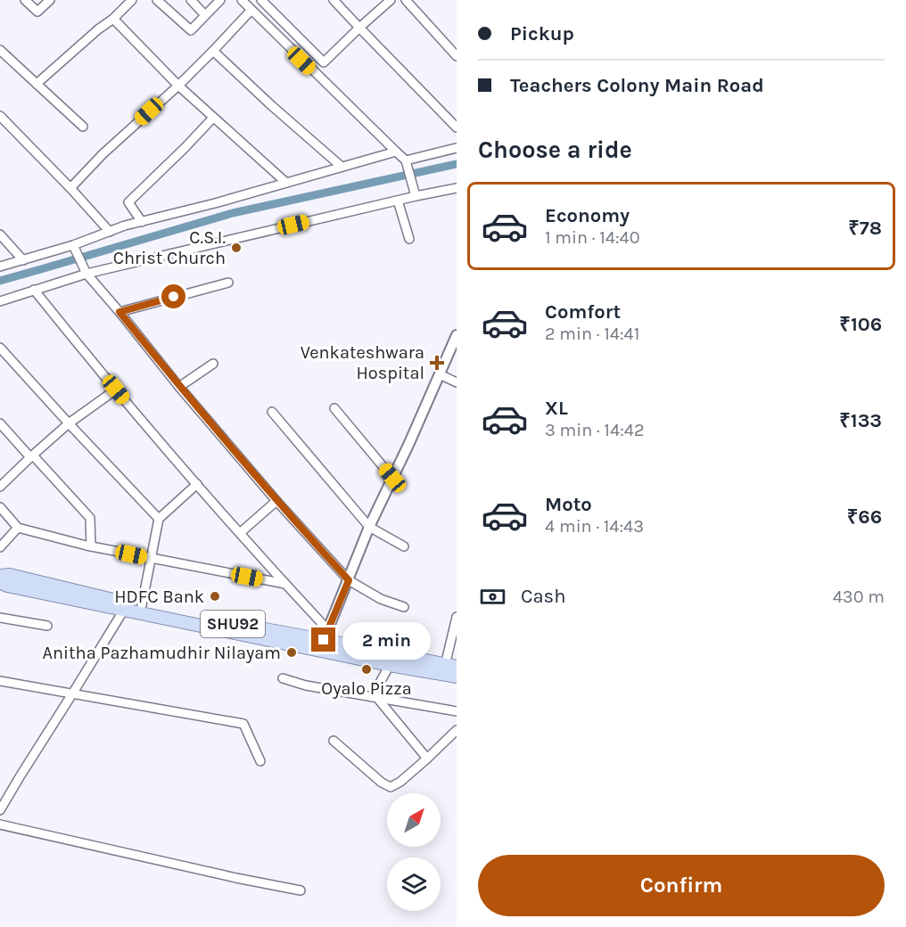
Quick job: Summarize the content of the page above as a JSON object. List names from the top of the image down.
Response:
{
  "streets": {
    "main road": ["SHU92"]
  },
  "places": {
    "other": [
      "C.S.I. Christ Church",
      "HDFC Bank",
      "Anitha Pazhamudhir Nilayam",
      "Oyalo Pizza"
    ],
    "health": ["Venkateshwara Hospital"]
  },
  "north": "top right",
  "page": {
    "banner": ["Pickup", "Teachers Colony Main Road"],
    "heading": "Choose a ride",
    "list": [
      {
        "name": "Economy",
        "note": "1 min · 14:40",
        "value": "₹78"
      },
      {
        "name": "Comfort",
        "note": "2 min · 14:41",
        "value": "₹106"
      },
      {
        "name": "XL",
        "note": "3 min · 14:42",
        "value": "₹133"
      },
      {
        "name": "Moto",
        "note": "4 min · 14:43",
        "value": "₹66"
      }
    ],
    "pay": ["Cash", "430 m"],
    "bubble": "2 min",
    "buttons": "Confirm"
  }
}
